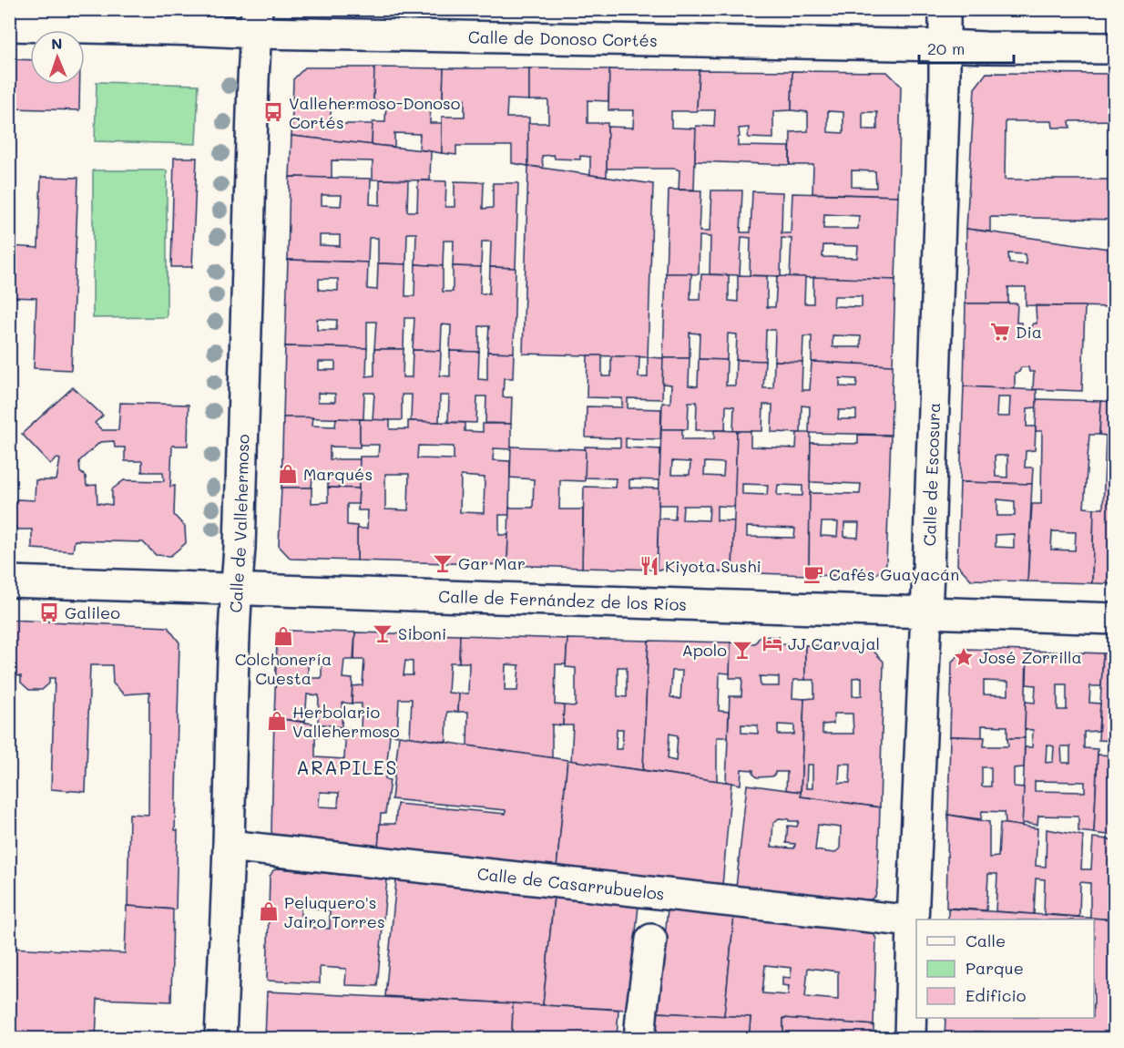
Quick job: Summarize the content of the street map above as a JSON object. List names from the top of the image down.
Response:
{
  "streets": {
    "street": [
      "Calle de Donoso Cortés",
      "Calle de Escosura",
      "Calle de Vallehermoso",
      "Calle de Fernández de los Ríos",
      "Calle de Casarrubuelos"
    ]
  },
  "crossings": [
    ["Calle de Donoso Cortés", "Calle de Escosura"],
    ["Calle de Donoso Cortés", "Calle de Vallehermoso"],
    ["Calle de Escosura", "Calle de Fernández de los Ríos"],
    ["Calle de Escosura", "Calle de Casarrubuelos"],
    ["Calle de Vallehermoso", "Calle de Fernández de los Ríos"],
    ["Calle de Vallehermoso", "Calle de Casarrubuelos"]
  ],
  "districts": ["ARAPILES"],
  "places": {
    "bus stop": ["Vallehermoso-Donoso Cortés", "Galileo"],
    "supermarket": ["Dia"],
    "shop": [
      "Marqués",
      "Colchonería Cuesta",
      "Herbolario Vallehermoso",
      "Peluquero's Jairo Torres"
    ],
    "bar": ["Gar Mar", "Siboni", "Apolo"],
    "restaurant": ["Kiyota Sushi"],
    "cafe": ["Cafés Guayacán"],
    "hotel": ["JJ Carvajal"],
    "place": ["José Zorrilla"]
  },
  "legend": ["Calle", "Parque", "Edificio"],
  "scale_bar": "20 m",
  "north": "top"
}
